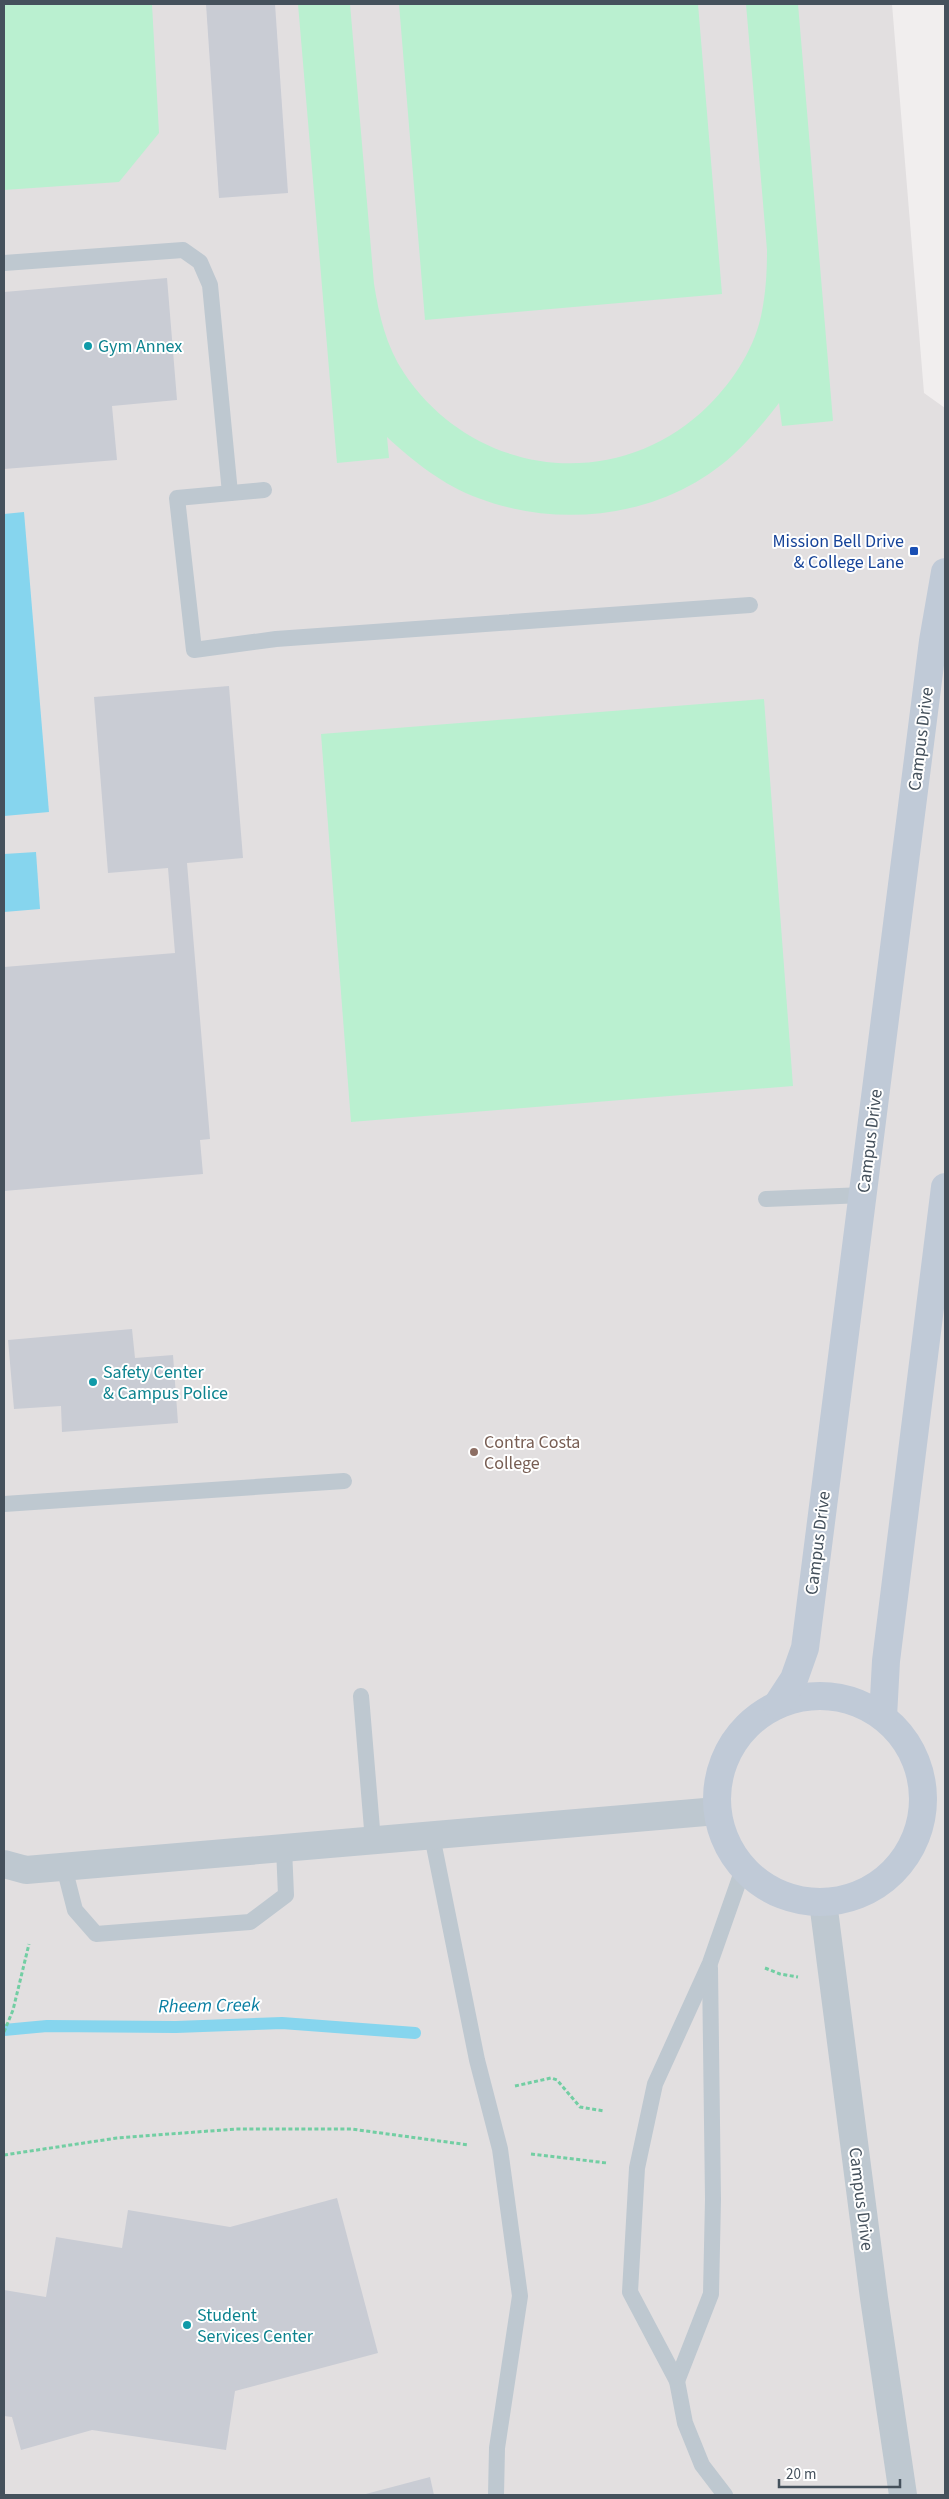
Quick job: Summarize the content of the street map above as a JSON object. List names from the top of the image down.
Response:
{
  "streets": {
    "street": ["Campus Drive"]
  },
  "water": ["Rheem Creek"],
  "places": {
    "other": [
      "Gym Annex",
      "Safety Center & Campus Police",
      "Contra Costa College",
      "Student Services Center"
    ],
    "transit": ["Mission Bell Drive & College Lane"]
  },
  "scale_bar": "20 m"
}
